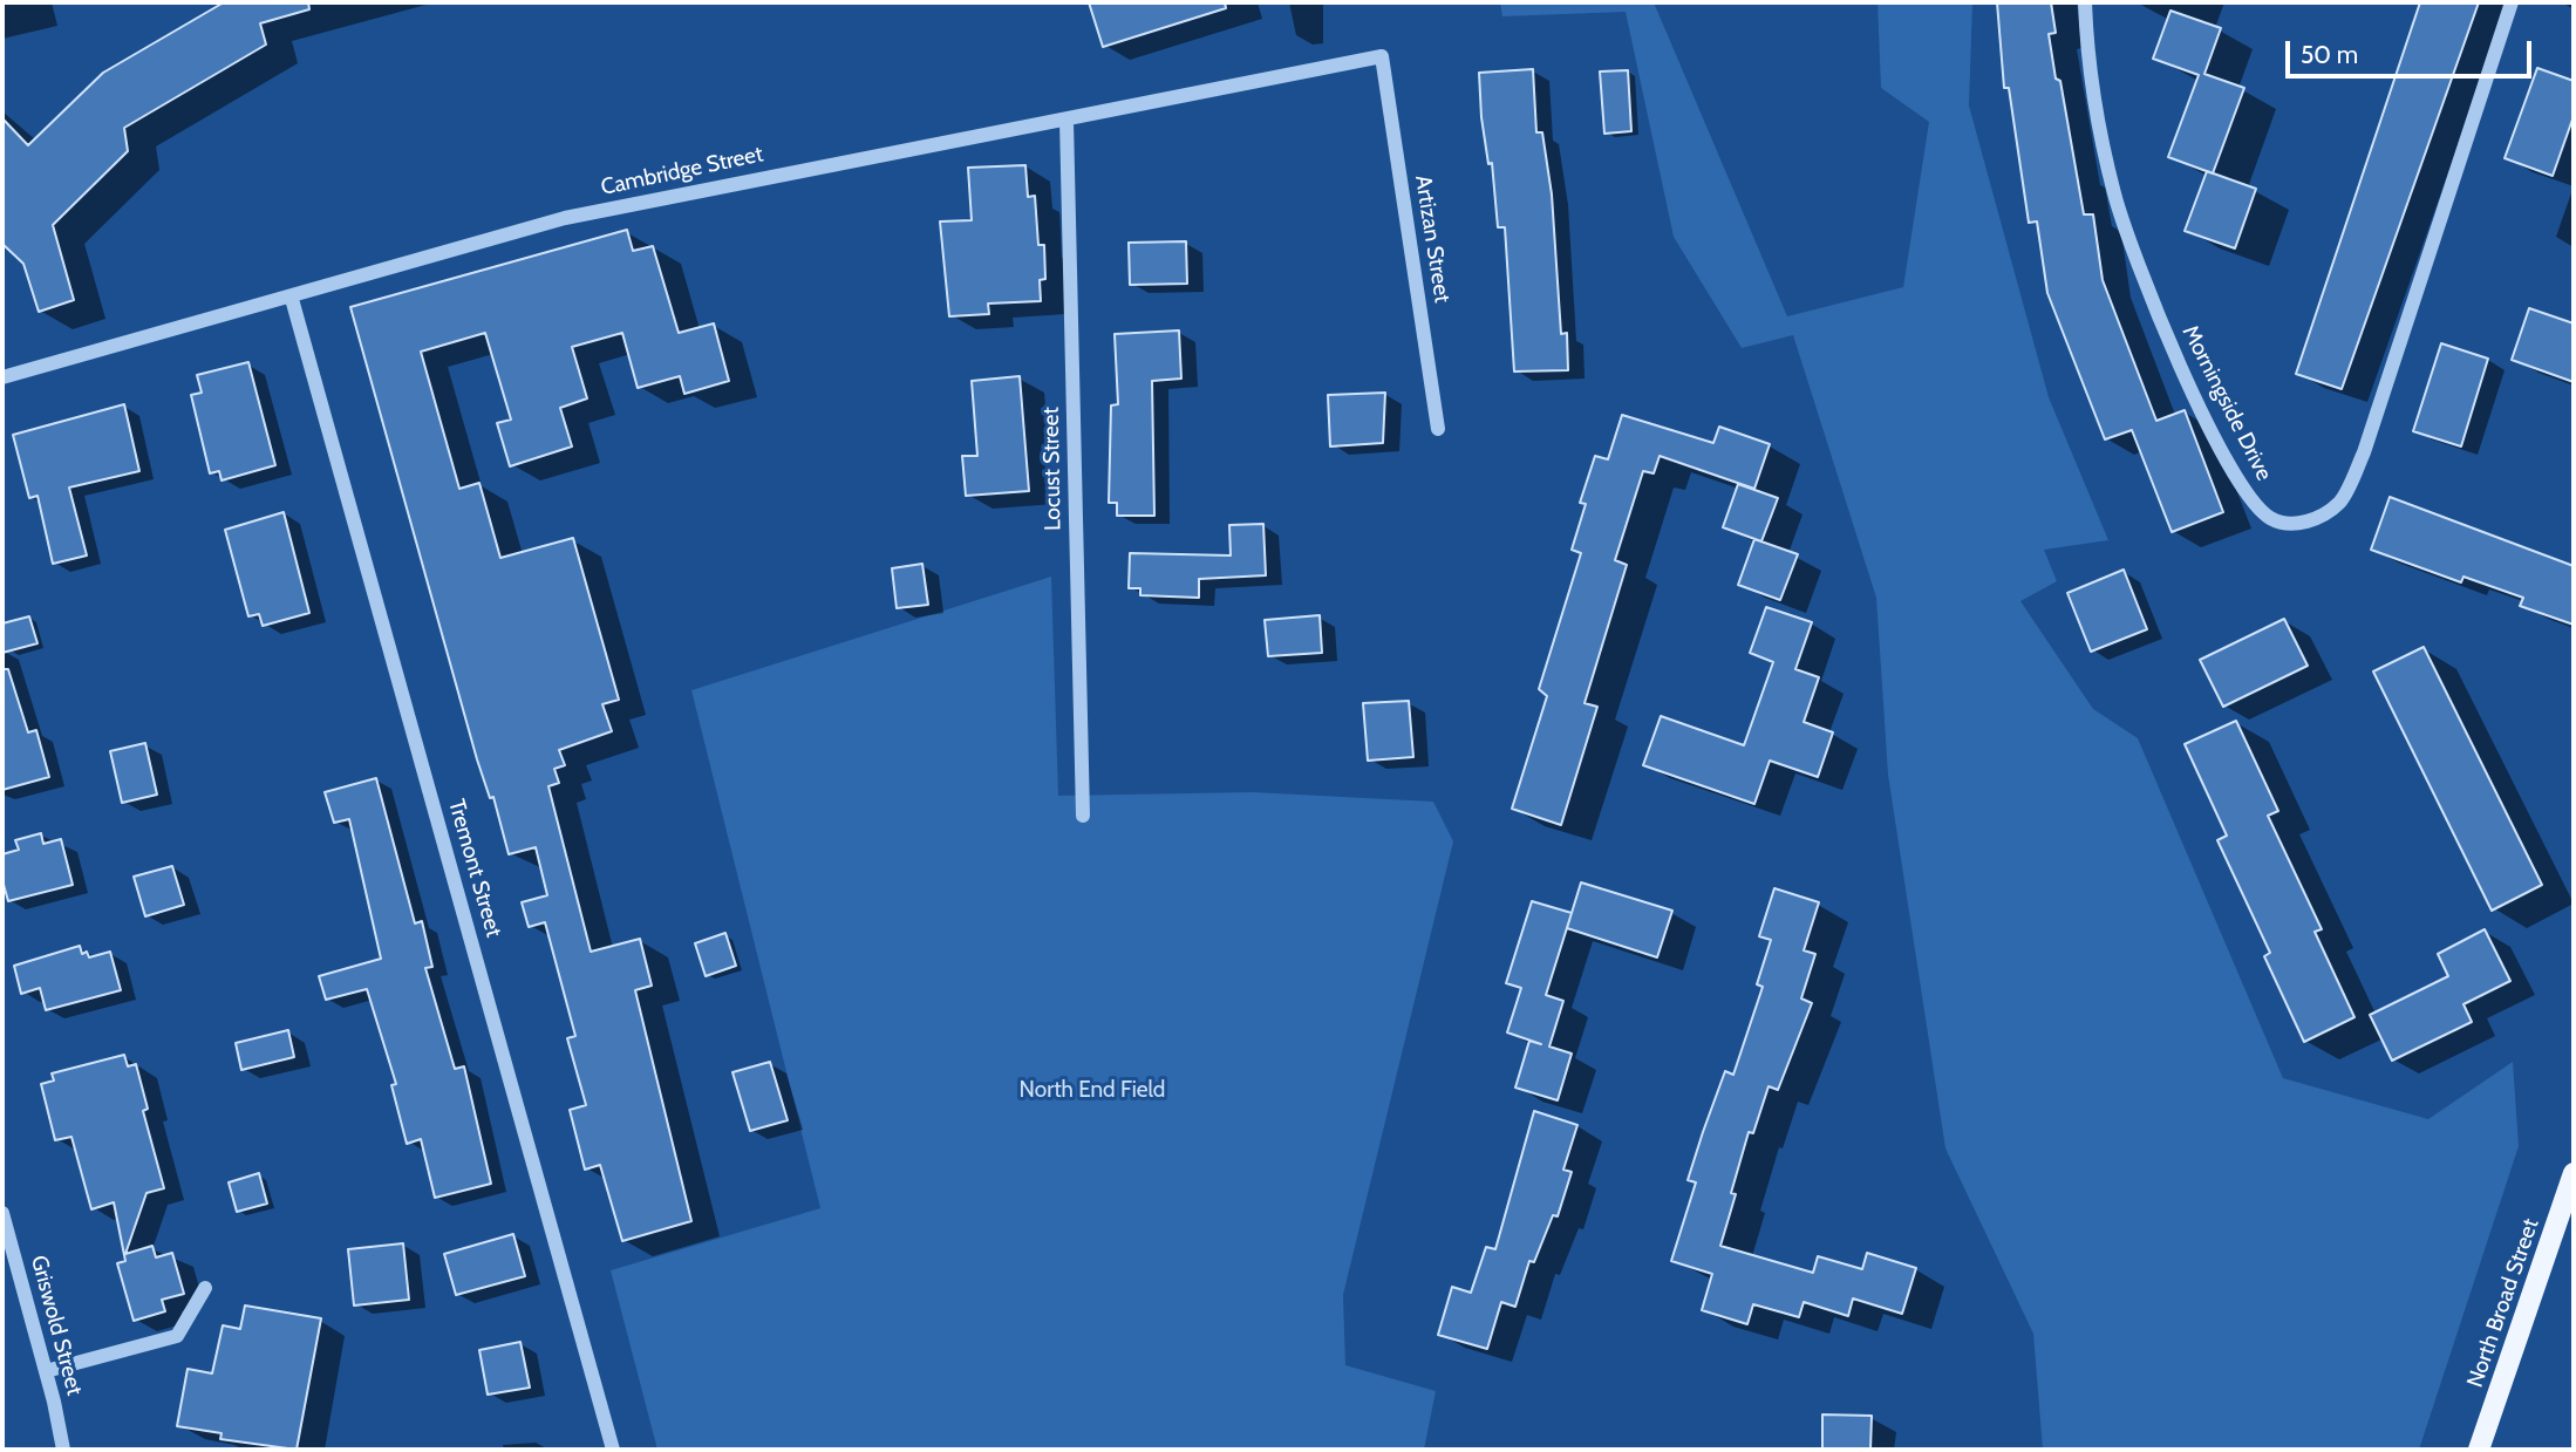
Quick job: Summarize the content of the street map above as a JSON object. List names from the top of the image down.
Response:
{
  "streets": {
    "main road": ["North Broad Street"],
    "street": [
      "Cambridge Street",
      "Artizan Street",
      "Morningside Drive",
      "Locust Street",
      "Tremont Street",
      "Griswold Street"
    ]
  },
  "crossings": [
    ["Cambridge Street", "Artizan Street"],
    ["Cambridge Street", "Locust Street"],
    ["Cambridge Street", "Tremont Street"]
  ],
  "parks": ["North End Field"],
  "scale_bar": "50 m"
}
